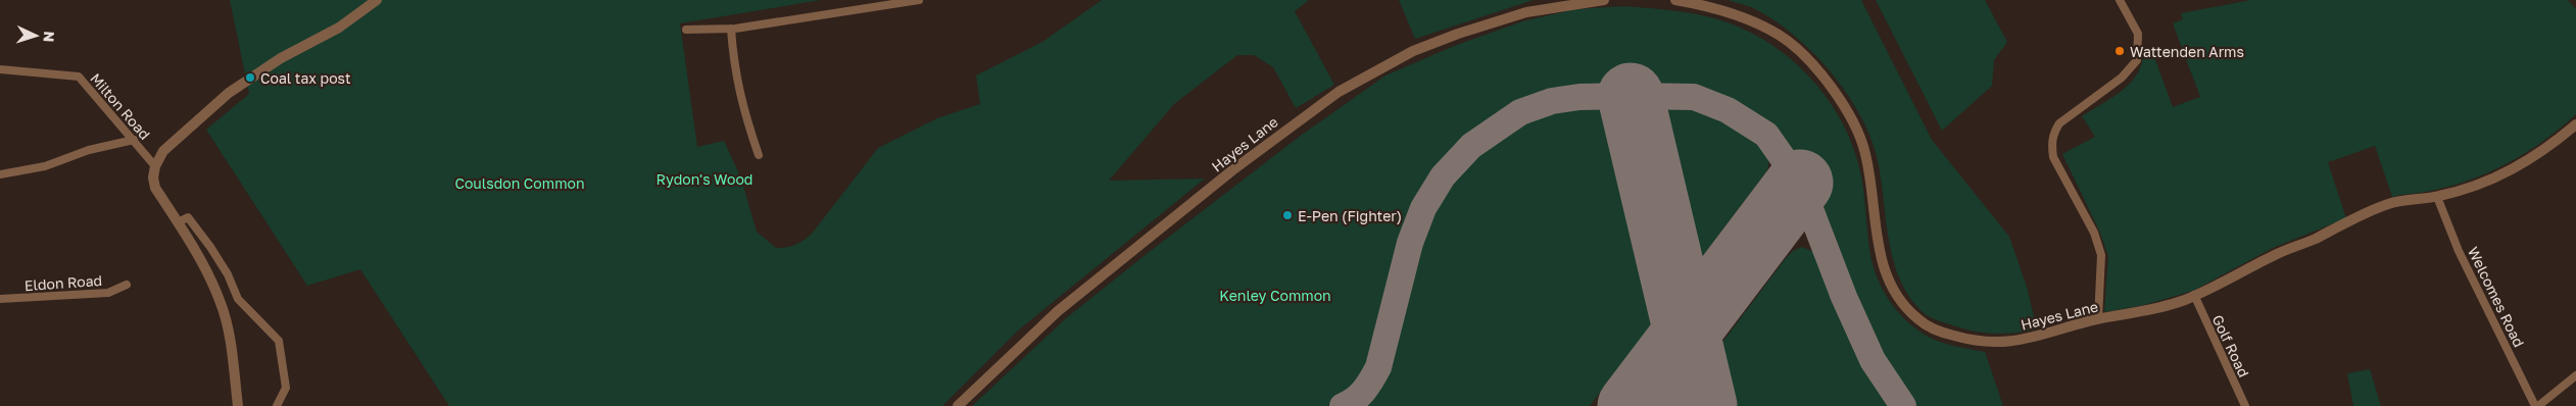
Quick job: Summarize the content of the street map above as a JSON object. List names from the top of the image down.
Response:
{
  "streets": {
    "street": [
      "Milton Road",
      "Hayes Lane",
      "Eldon Road",
      "Welcomes Road",
      "Golf Road"
    ]
  },
  "crossings": [
    ["Hayes Lane", "Welcomes Road"],
    ["Hayes Lane", "Golf Road"]
  ],
  "parks": ["Rydon's Wood", "Coulsdon Common", "Kenley Common"],
  "places": ["Wattenden Arms", "Coal tax post", "E-Pen (Fighter)"],
  "north": "right"
}
